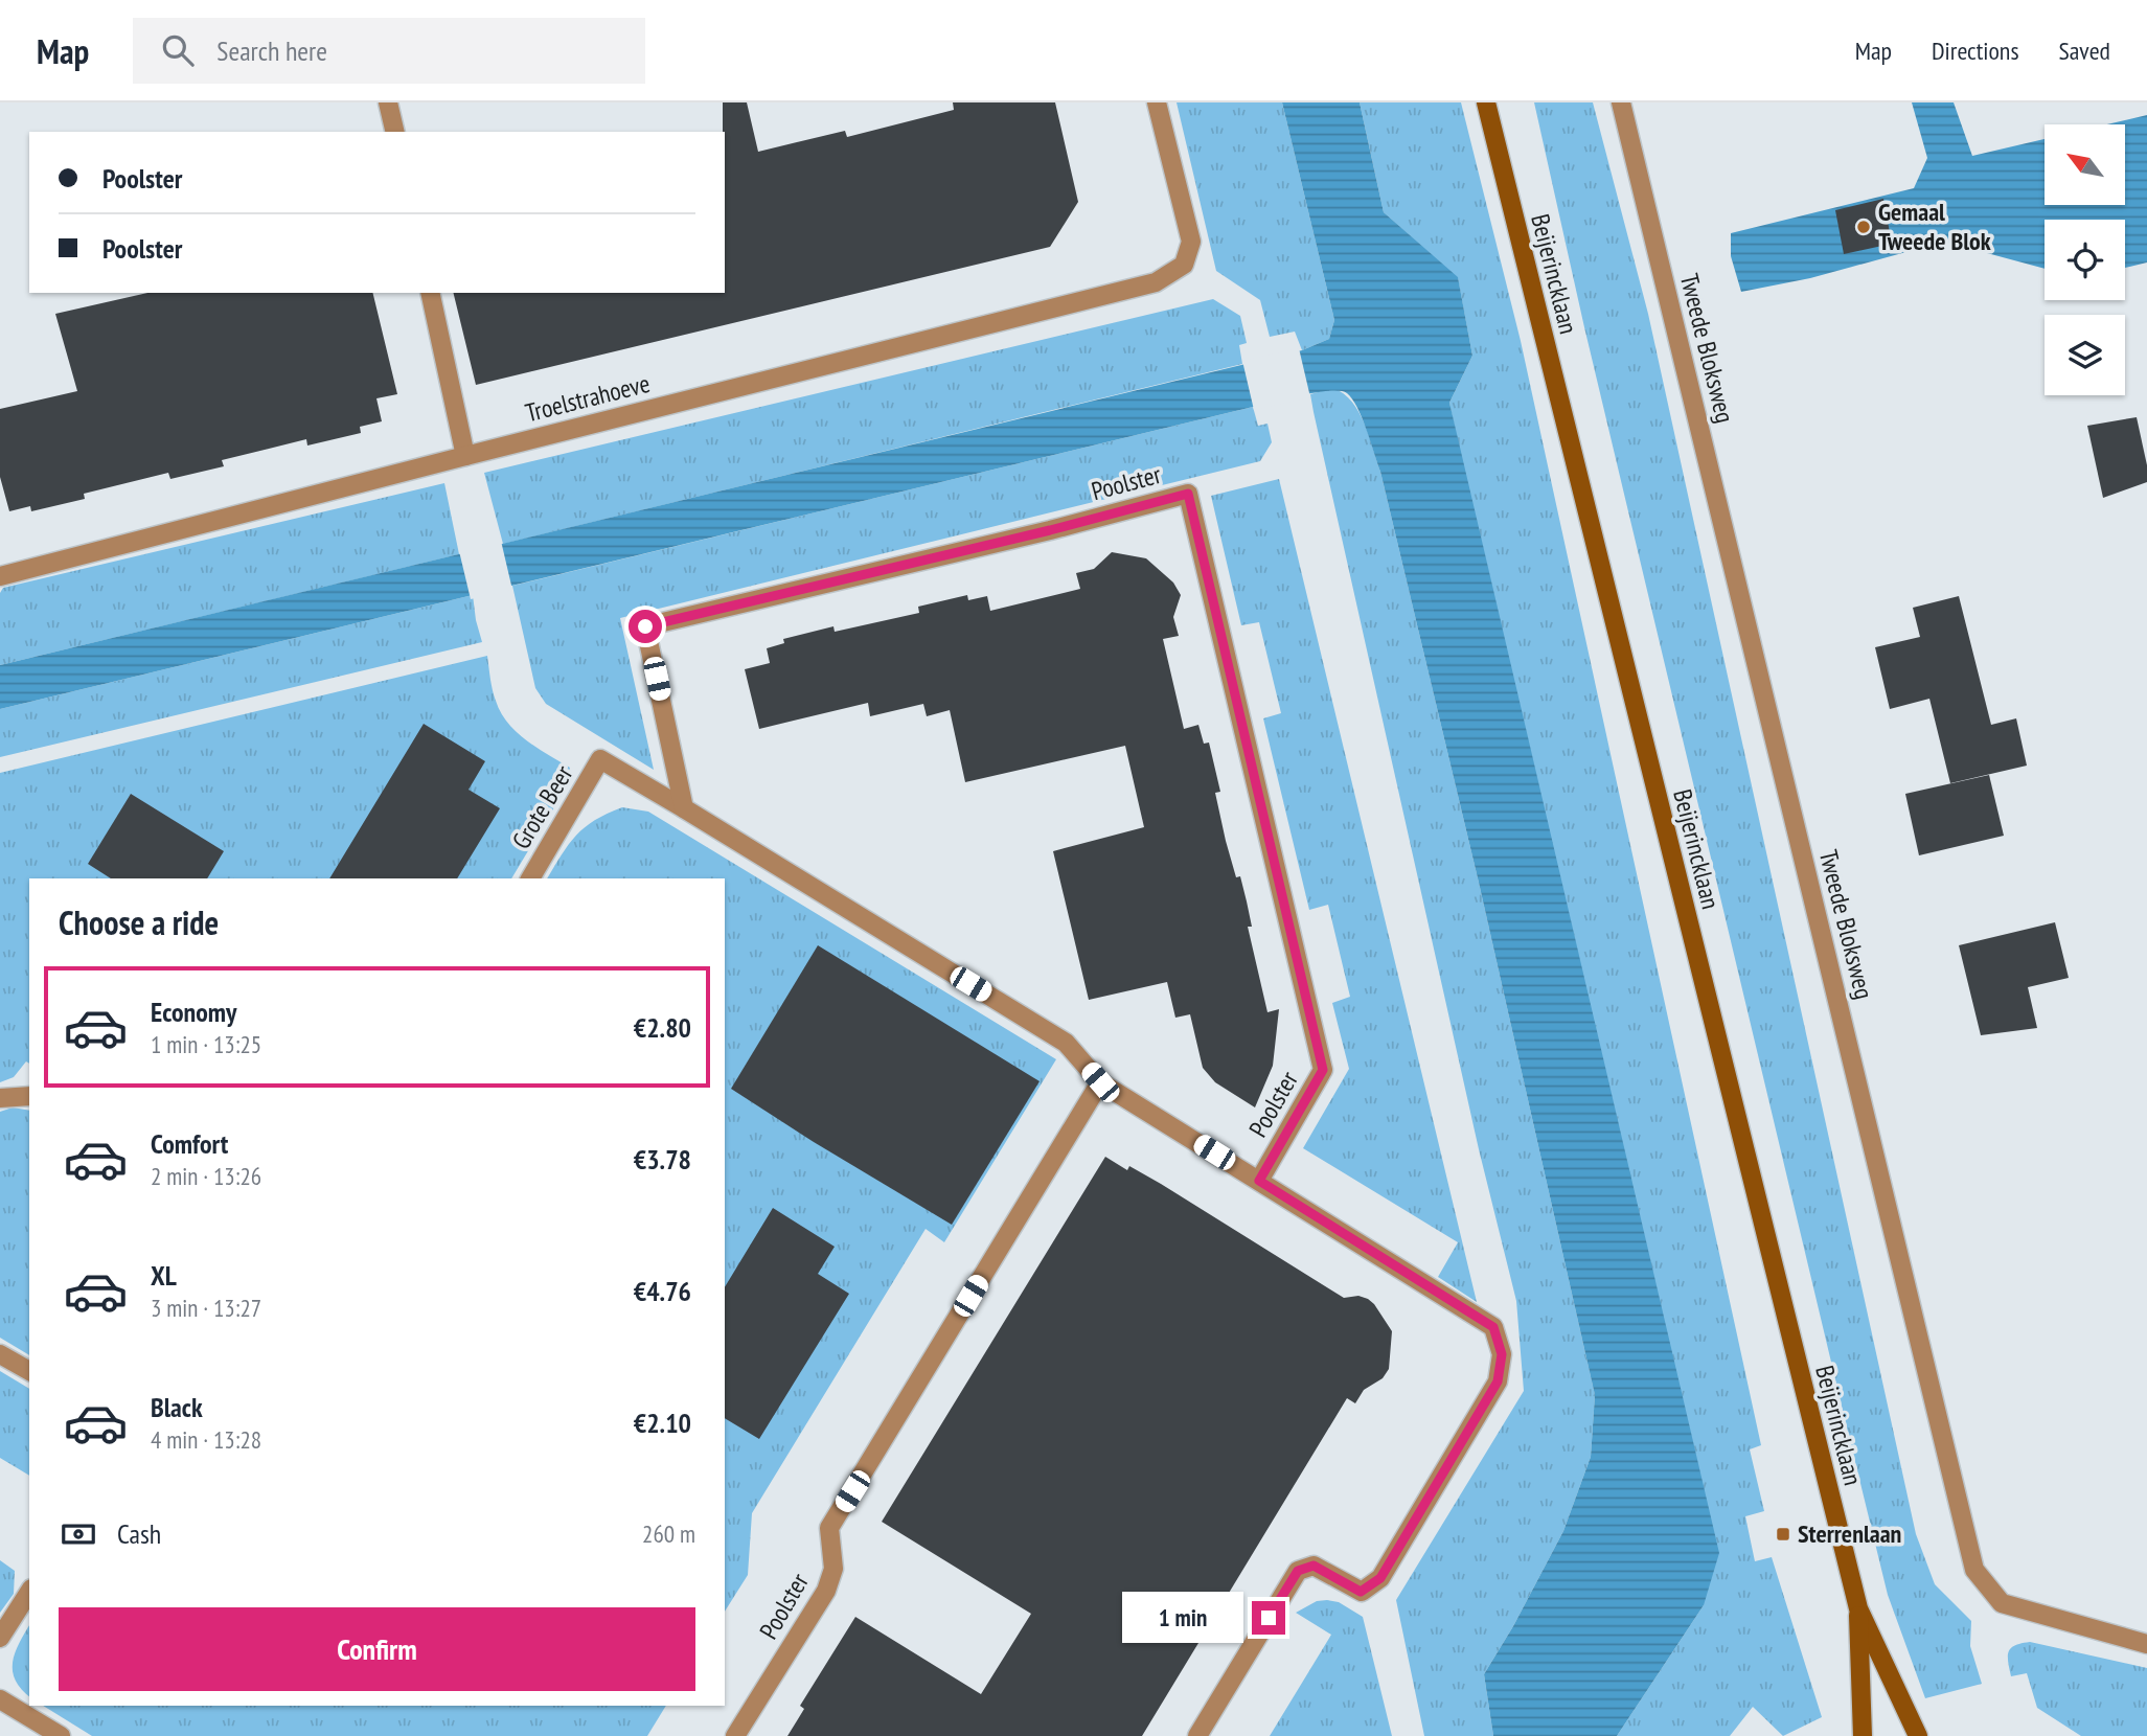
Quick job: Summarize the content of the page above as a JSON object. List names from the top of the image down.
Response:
{
  "streets": {
    "main road": ["Beijerincklaan"],
    "street": [
      "Tweede Bloksweg",
      "Troelstrahoeve",
      "Poolster",
      "Grote Beer"
    ]
  },
  "crossings": [
    ["Poolster", "Grote Beer"]
  ],
  "places": {
    "other": ["Gemaal Tweede Blok"],
    "transit": ["Sterrenlaan"]
  },
  "north": "top left",
  "page": {
    "header": "Map",
    "search": "Search here",
    "nav": ["Map", "Directions", "Saved"],
    "banner": ["Poolster", "Poolster"],
    "heading": "Choose a ride",
    "list": [
      {
        "name": "Economy",
        "note": "1 min · 13:25",
        "value": "€2.80"
      },
      {
        "name": "Comfort",
        "note": "2 min · 13:26",
        "value": "€3.78"
      },
      {
        "name": "XL",
        "note": "3 min · 13:27",
        "value": "€4.76"
      },
      {
        "name": "Black",
        "note": "4 min · 13:28",
        "value": "€2.10"
      }
    ],
    "pay": ["Cash", "260 m"],
    "bubble": "1 min",
    "buttons": "Confirm"
  }
}
